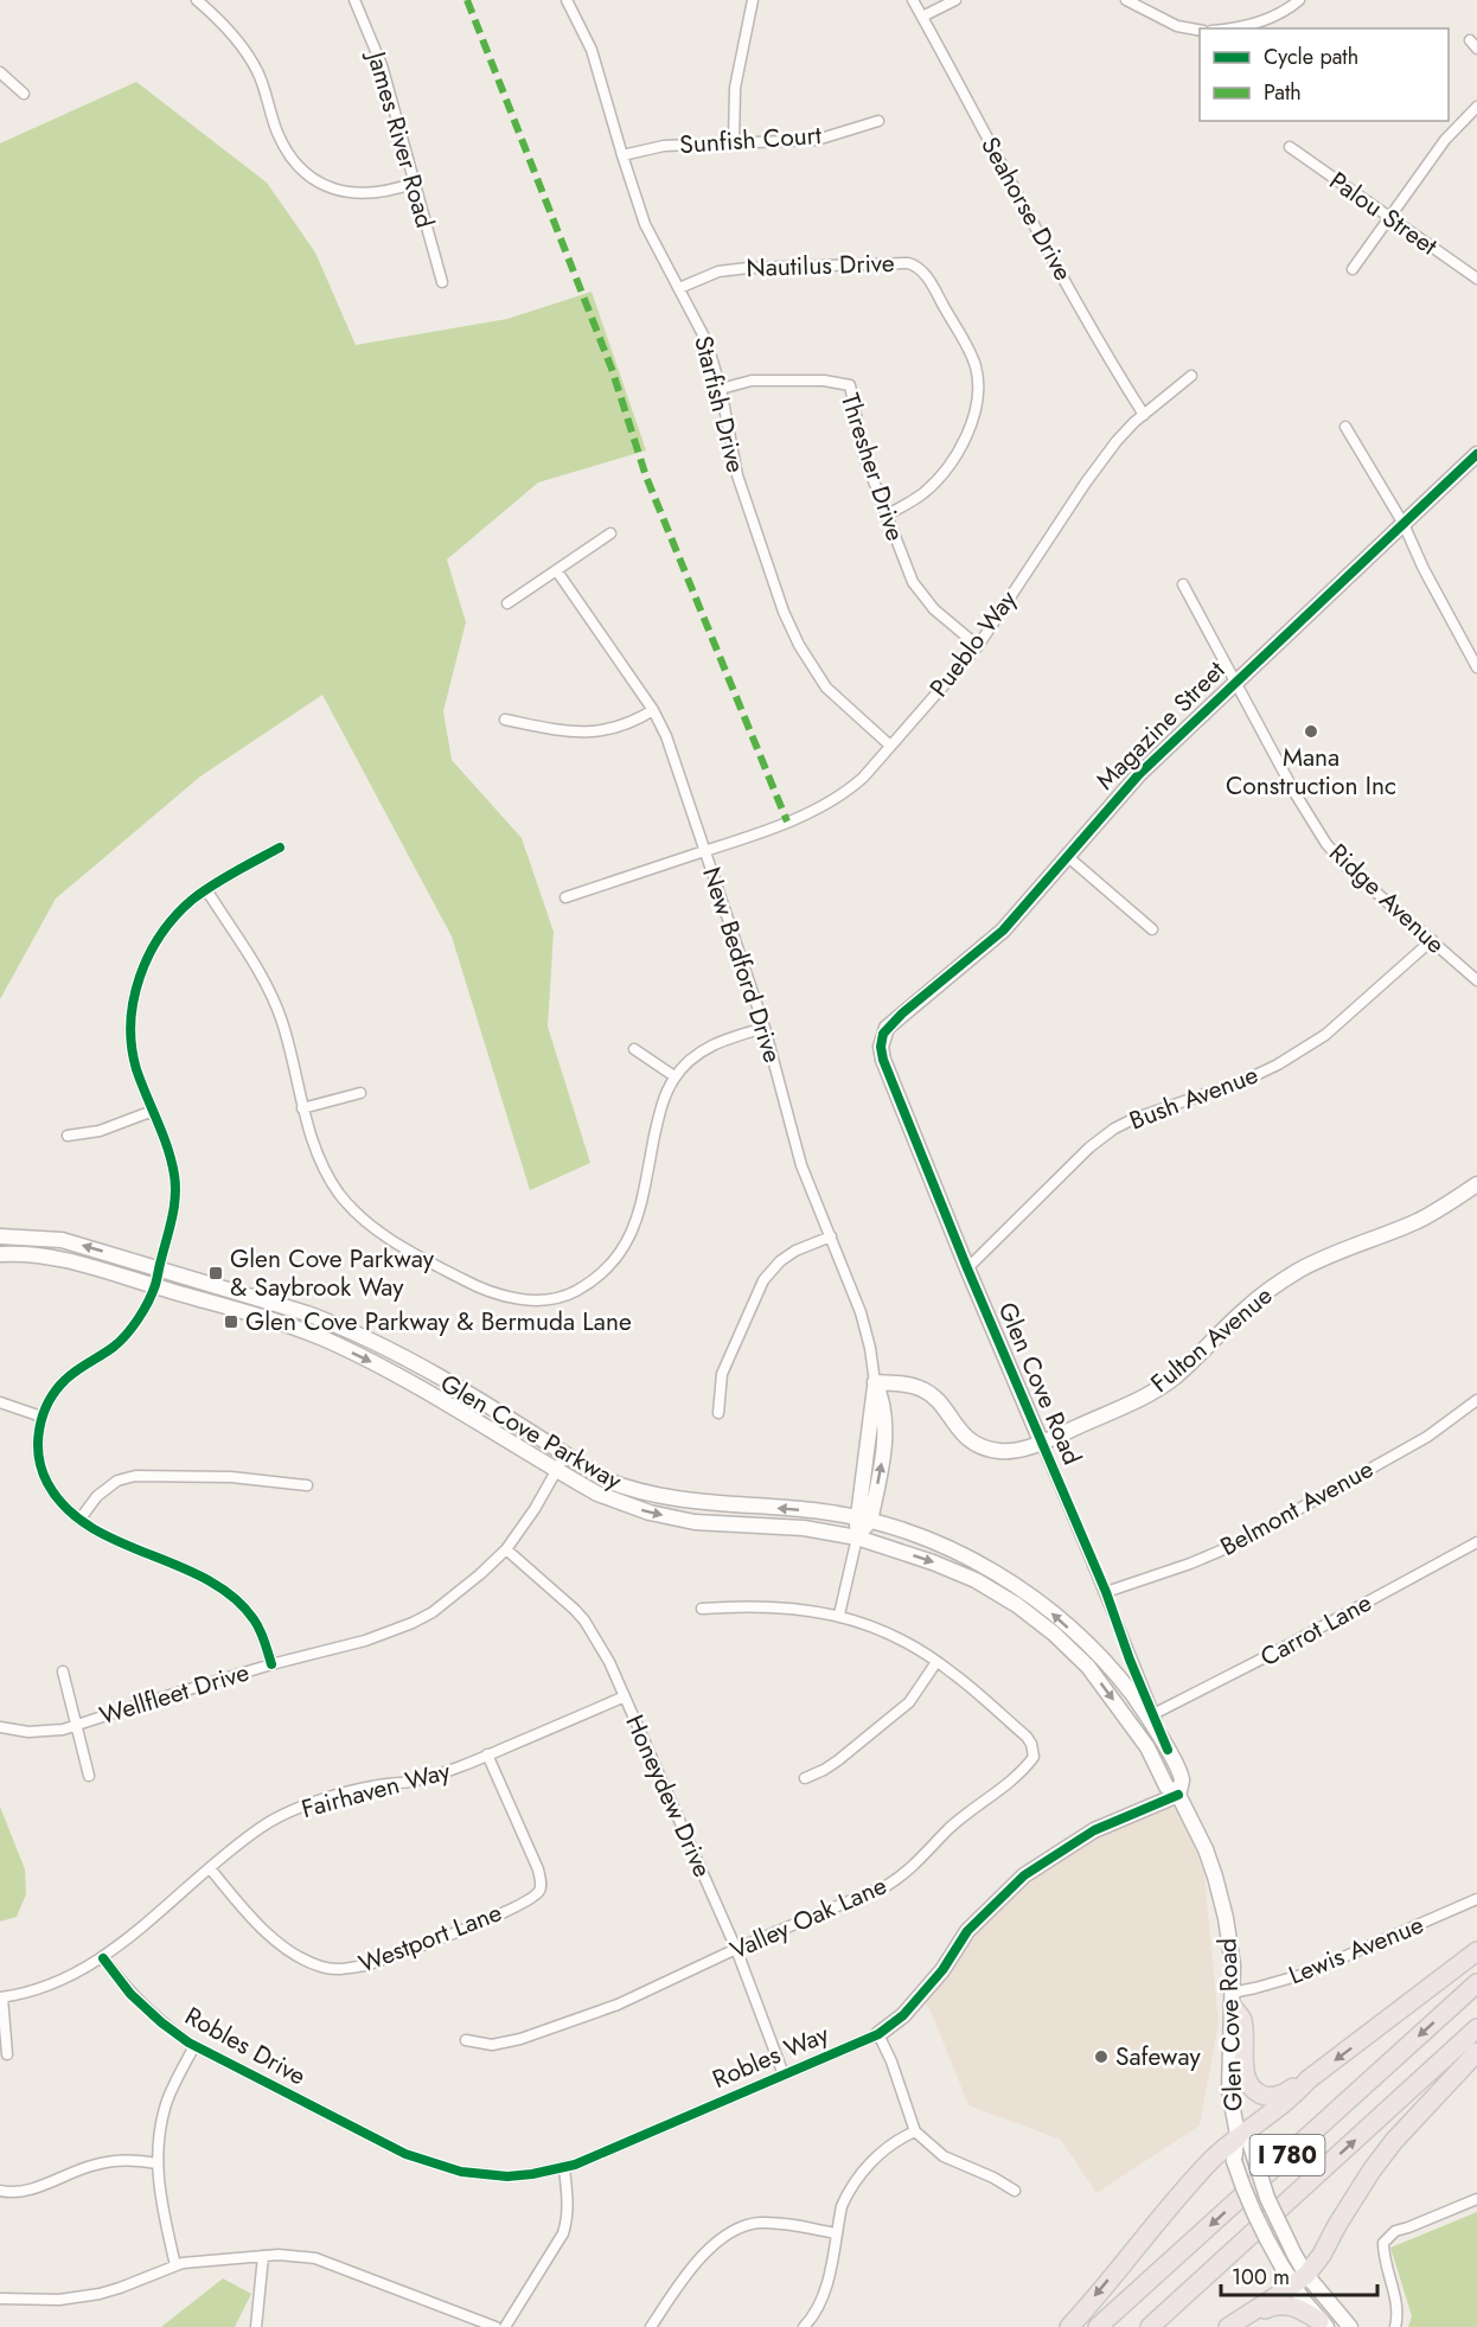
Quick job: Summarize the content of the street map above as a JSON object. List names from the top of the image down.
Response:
{
  "streets": {
    "highway": ["I 780"],
    "main road": [
      "Magazine Street",
      "New Bedford Drive",
      "Fulton Avenue",
      "Glen Cove Road",
      "Glen Cove Parkway",
      "Robles Way"
    ],
    "street": [
      "James River Road",
      "Sunfish Court",
      "Seahorse Drive",
      "Palou Street",
      "Nautilus Drive",
      "Starfish Drive",
      "Thresher Drive",
      "Pueblo Way",
      "Ridge Avenue",
      "Bush Avenue",
      "Belmont Avenue",
      "Carrot Lane",
      "Wellfleet Drive",
      "Fairhaven Way",
      "Honeydew Drive",
      "Valley Oak Lane",
      "Westport Lane",
      "Lewis Avenue",
      "Robles Drive"
    ]
  },
  "crossings": [
    ["Sunfish Court", "Starfish Drive"],
    ["Seahorse Drive", "Pueblo Way"],
    ["Nautilus Drive", "Starfish Drive"],
    ["Nautilus Drive", "Thresher Drive"],
    ["Starfish Drive", "Thresher Drive"],
    ["Starfish Drive", "Pueblo Way"],
    ["Thresher Drive", "Pueblo Way"],
    ["Pueblo Way", "New Bedford Drive"],
    ["Magazine Street", "Ridge Avenue"],
    ["Magazine Street", "Glen Cove Road"],
    ["Ridge Avenue", "Bush Avenue"],
    ["New Bedford Drive", "Fulton Avenue"],
    ["New Bedford Drive", "Glen Cove Parkway"],
    ["New Bedford Drive", "Valley Oak Lane"],
    ["Bush Avenue", "Glen Cove Road"],
    ["Fulton Avenue", "Glen Cove Road"],
    ["Glen Cove Road", "Glen Cove Parkway"],
    ["Glen Cove Road", "Belmont Avenue"],
    ["Glen Cove Road", "Carrot Lane"],
    ["Glen Cove Road", "Lewis Avenue"],
    ["Glen Cove Road", "Robles Way"],
    ["Glen Cove Parkway", "Wellfleet Drive"],
    ["Wellfleet Drive", "Honeydew Drive"],
    ["Fairhaven Way", "Honeydew Drive"],
    ["Fairhaven Way", "Westport Lane"],
    ["Fairhaven Way", "Robles Drive"],
    ["Honeydew Drive", "Valley Oak Lane"],
    ["Honeydew Drive", "Robles Way"],
    ["Robles Drive", "Robles Way"]
  ],
  "places": {
    "other": ["Mana Construction Inc", "Safeway"],
    "transit": ["Glen Cove Parkway & Saybrook Way", "Glen Cove Parkway & Bermuda Lane"]
  },
  "legend": ["Cycle path", "Path"],
  "scale_bar": "100 m"
}
